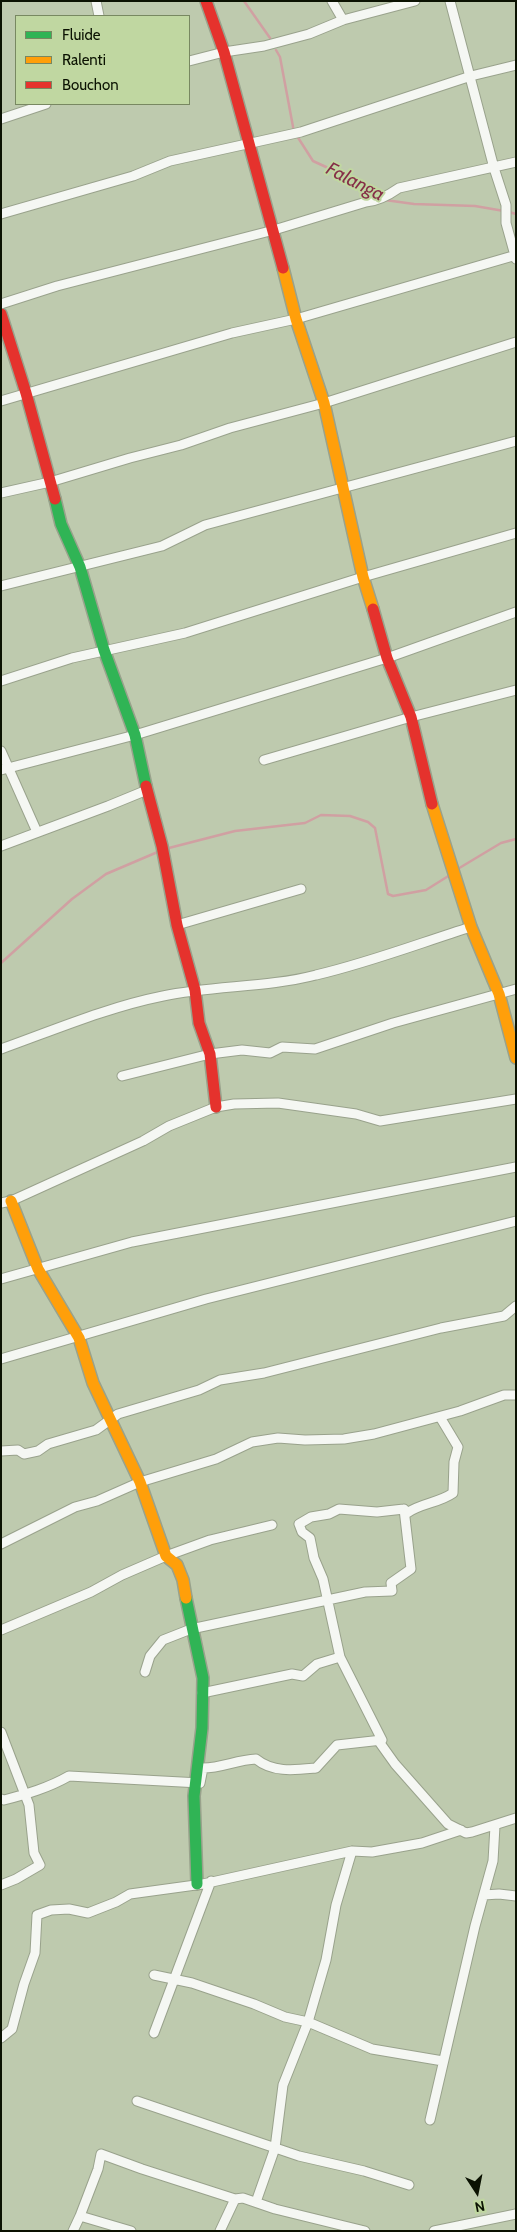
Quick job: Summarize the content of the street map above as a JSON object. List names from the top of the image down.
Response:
{
  "water": ["Falanga"],
  "legend": ["Fluide", "Ralenti", "Bouchon"],
  "north": "bottom"
}
